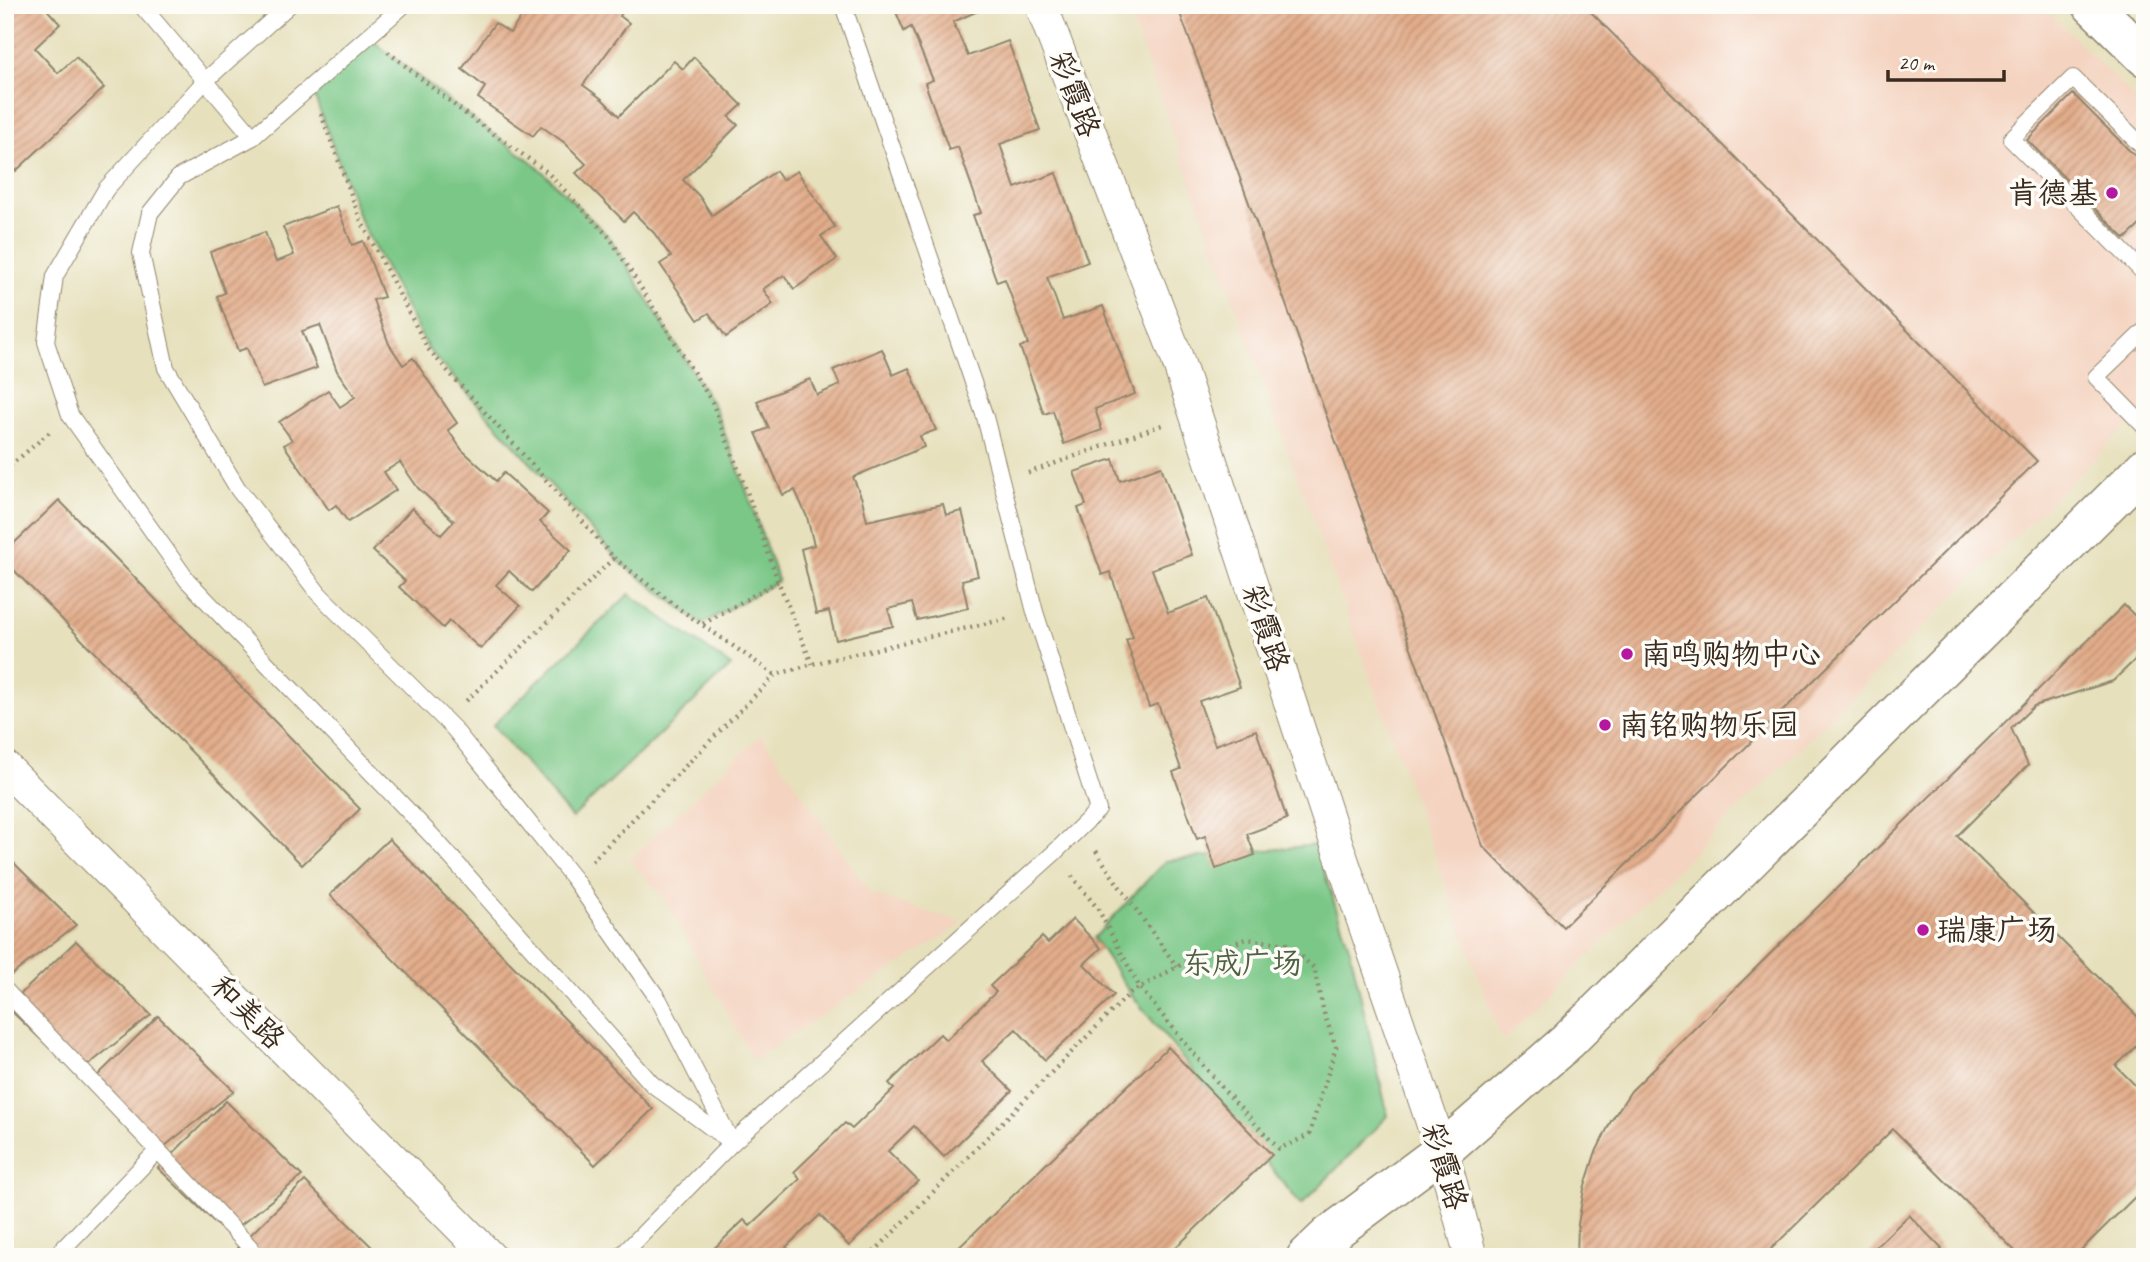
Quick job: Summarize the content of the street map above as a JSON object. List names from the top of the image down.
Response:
{
  "streets": {
    "street": ["彩霞路", "和美路"]
  },
  "parks": ["东成广场"],
  "places": [
    "肯德基",
    "南鸣购物中心",
    "南铭购物乐园",
    "瑞康广场"
  ],
  "scale_bar": "20 m"
}
